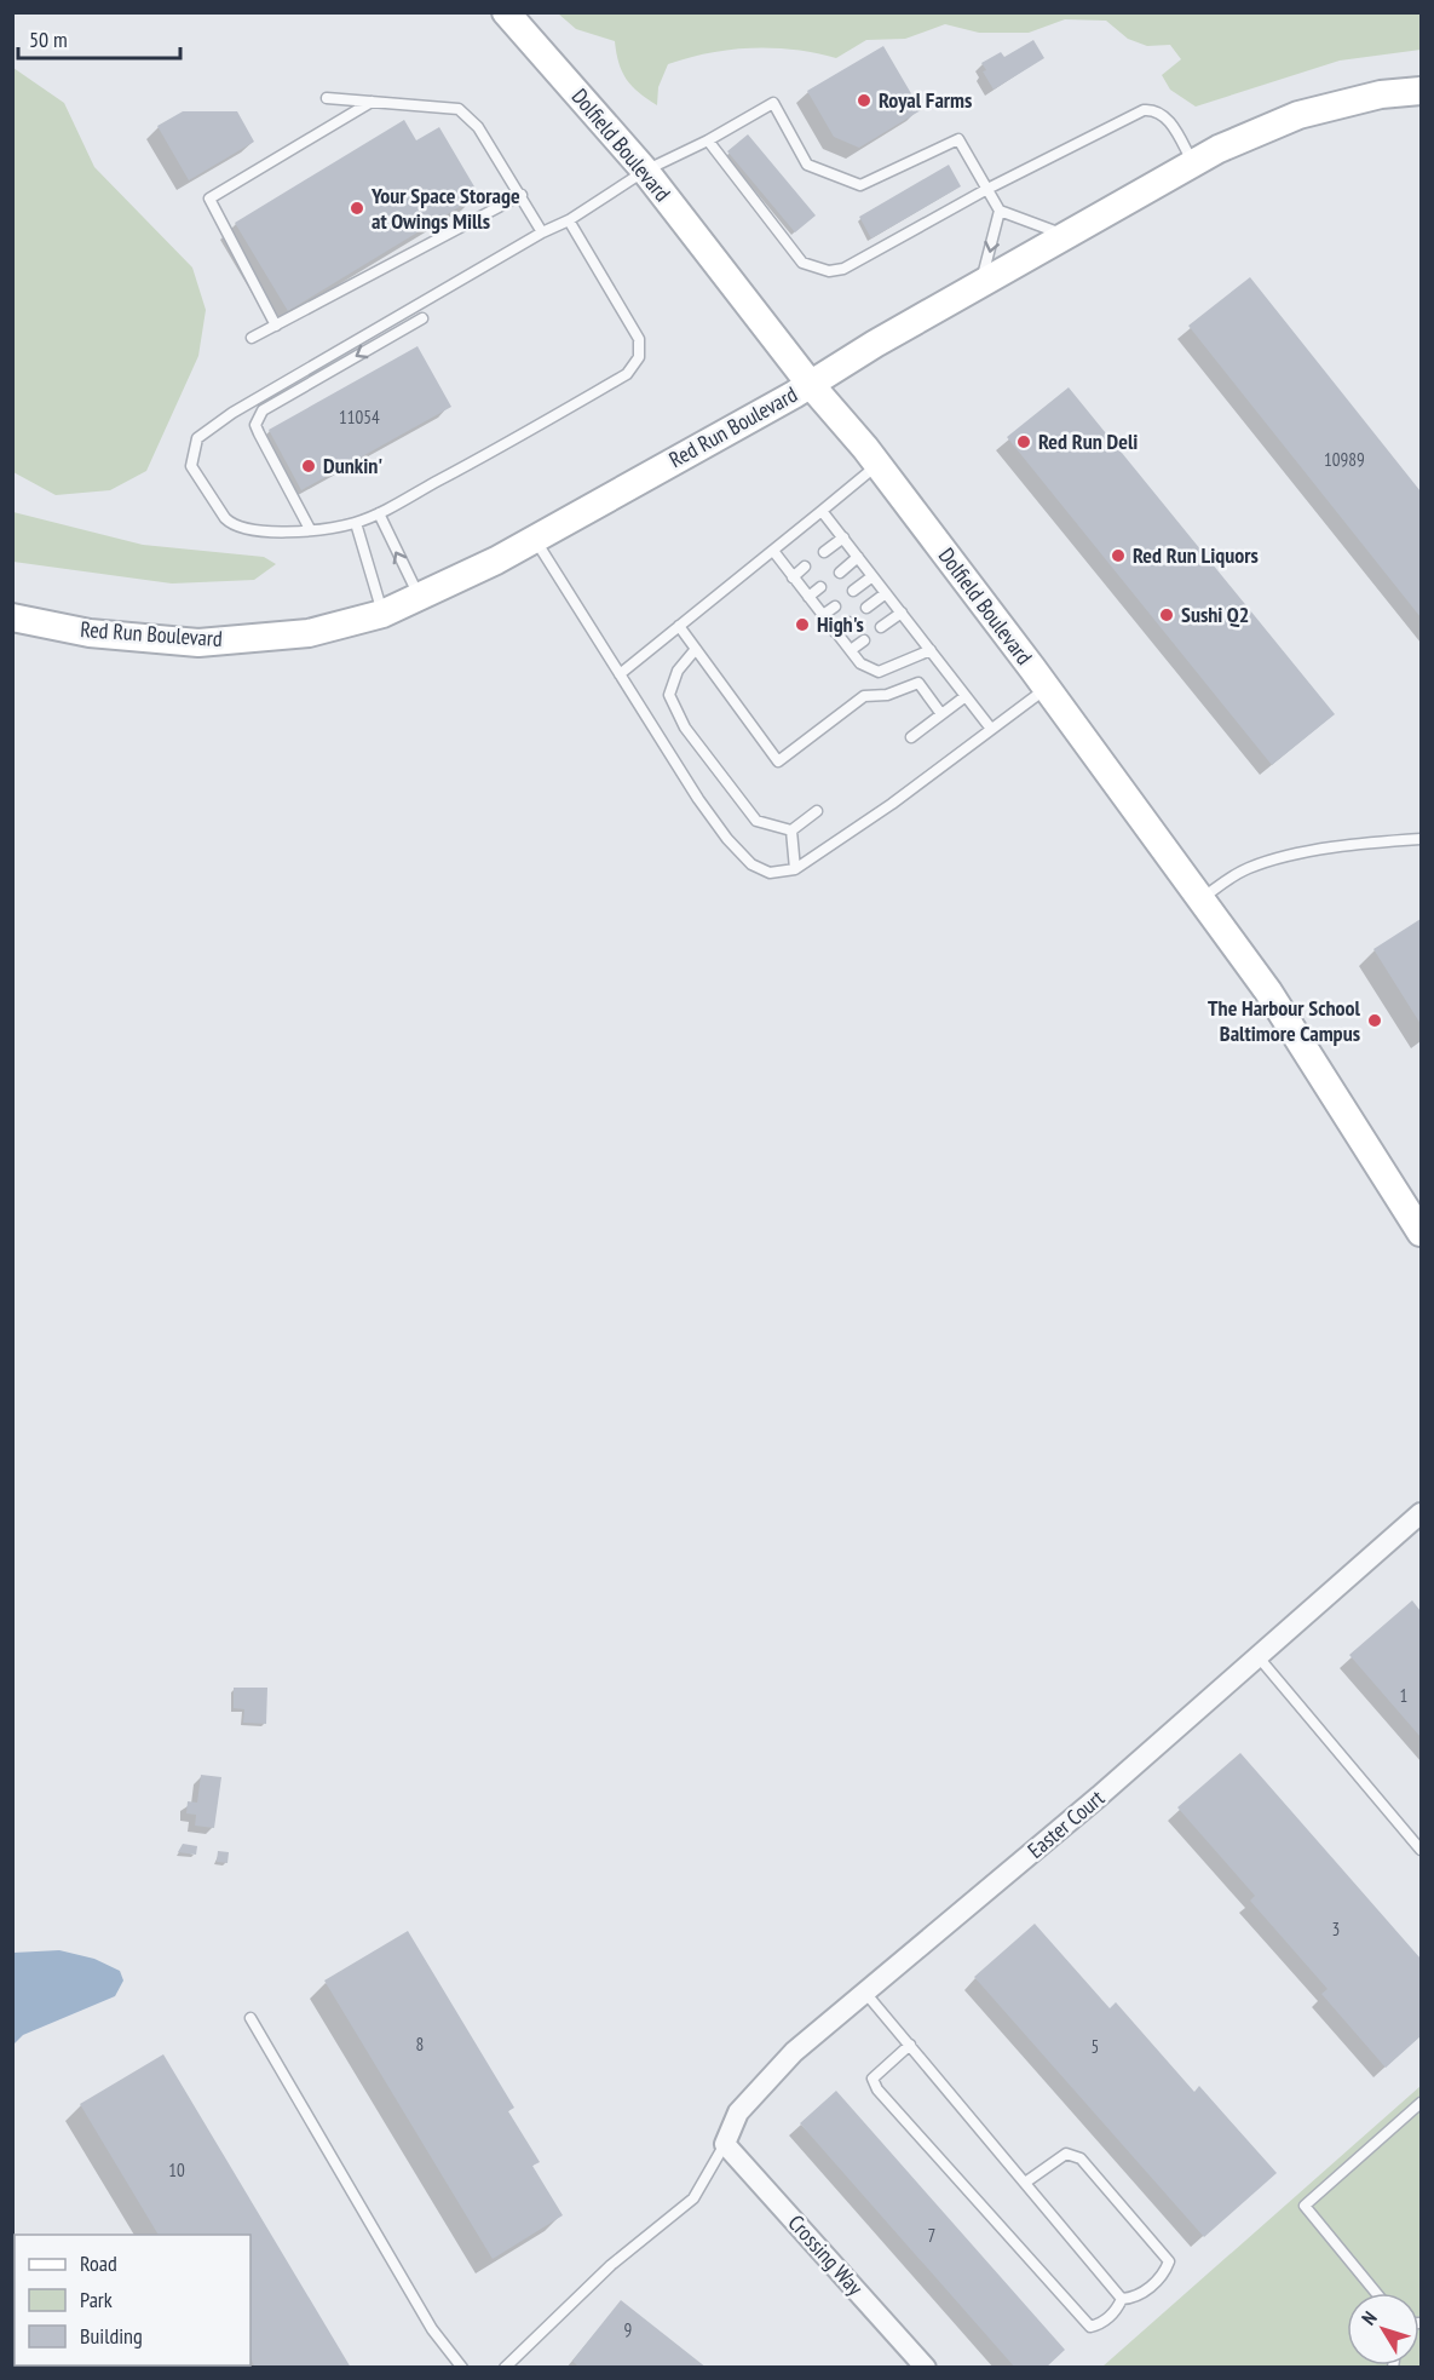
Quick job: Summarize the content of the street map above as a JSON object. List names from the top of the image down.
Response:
{
  "streets": {
    "main road": ["Dolfield Boulevard", "Red Run Boulevard"],
    "street": ["Easter Court", "Crossing Way"]
  },
  "crossings": [
    ["Dolfield Boulevard", "Red Run Boulevard"],
    ["Easter Court", "Crossing Way"]
  ],
  "places": [
    "Royal Farms",
    "Your Space Storage at Owings Mills",
    "Red Run Deli",
    "Dunkin'",
    "Red Run Liquors",
    "Sushi Q2",
    "High's",
    "The Harbour School Baltimore Campus"
  ],
  "house_numbers": [
    "11054",
    "10989",
    "1",
    "3",
    "8",
    "5",
    "10",
    "7",
    "9"
  ],
  "legend": ["Road", "Park", "Building"],
  "scale_bar": "50 m",
  "north": "top left"
}
